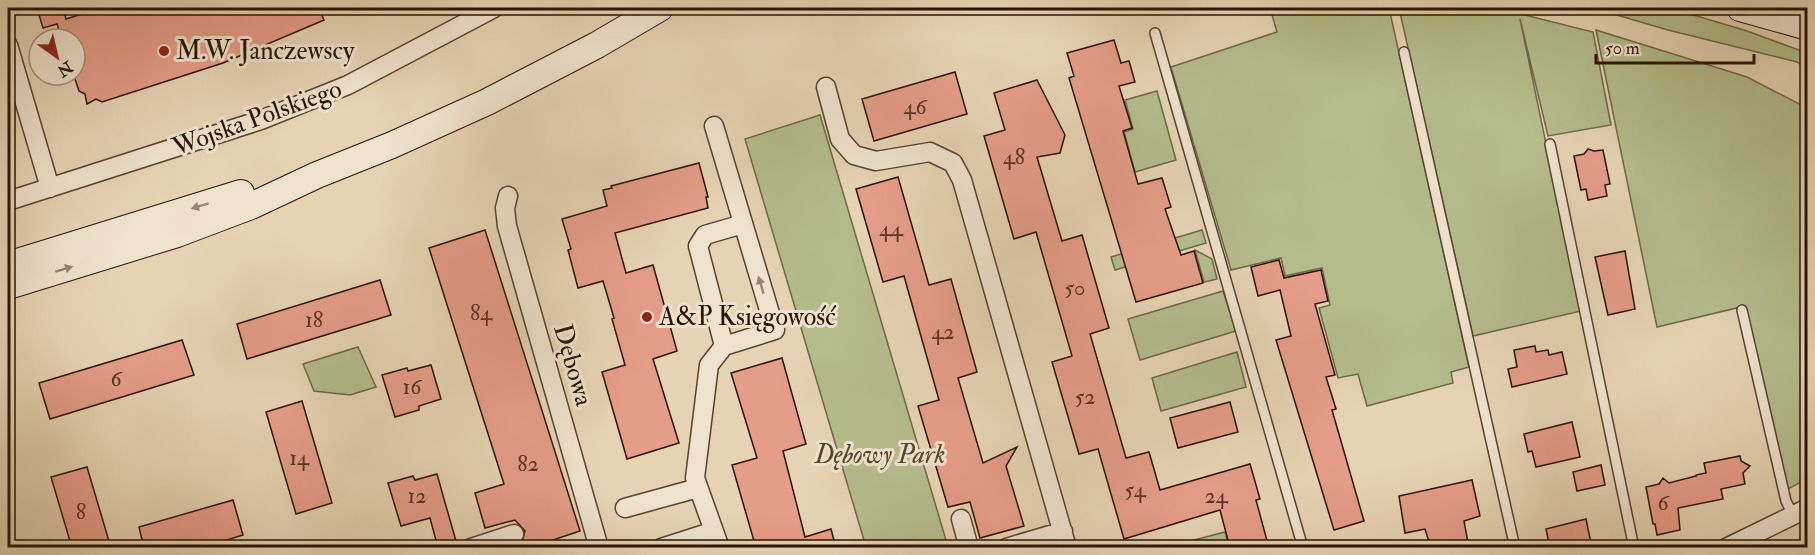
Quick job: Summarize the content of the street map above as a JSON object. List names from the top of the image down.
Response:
{
  "streets": {
    "street": ["Wojska Polskiego", "Dębowa"]
  },
  "parks": ["Dębowy Park"],
  "places": ["M.W. Janczewscy", "A&P Księgowość"],
  "house_numbers": [
    "46",
    "48",
    "44",
    "50",
    "84",
    "18",
    "42",
    "6",
    "16",
    "52",
    "14",
    "82",
    "54",
    "12",
    "24",
    "6",
    "8"
  ],
  "scale_bar": "50 m",
  "north": "bottom right"
}
